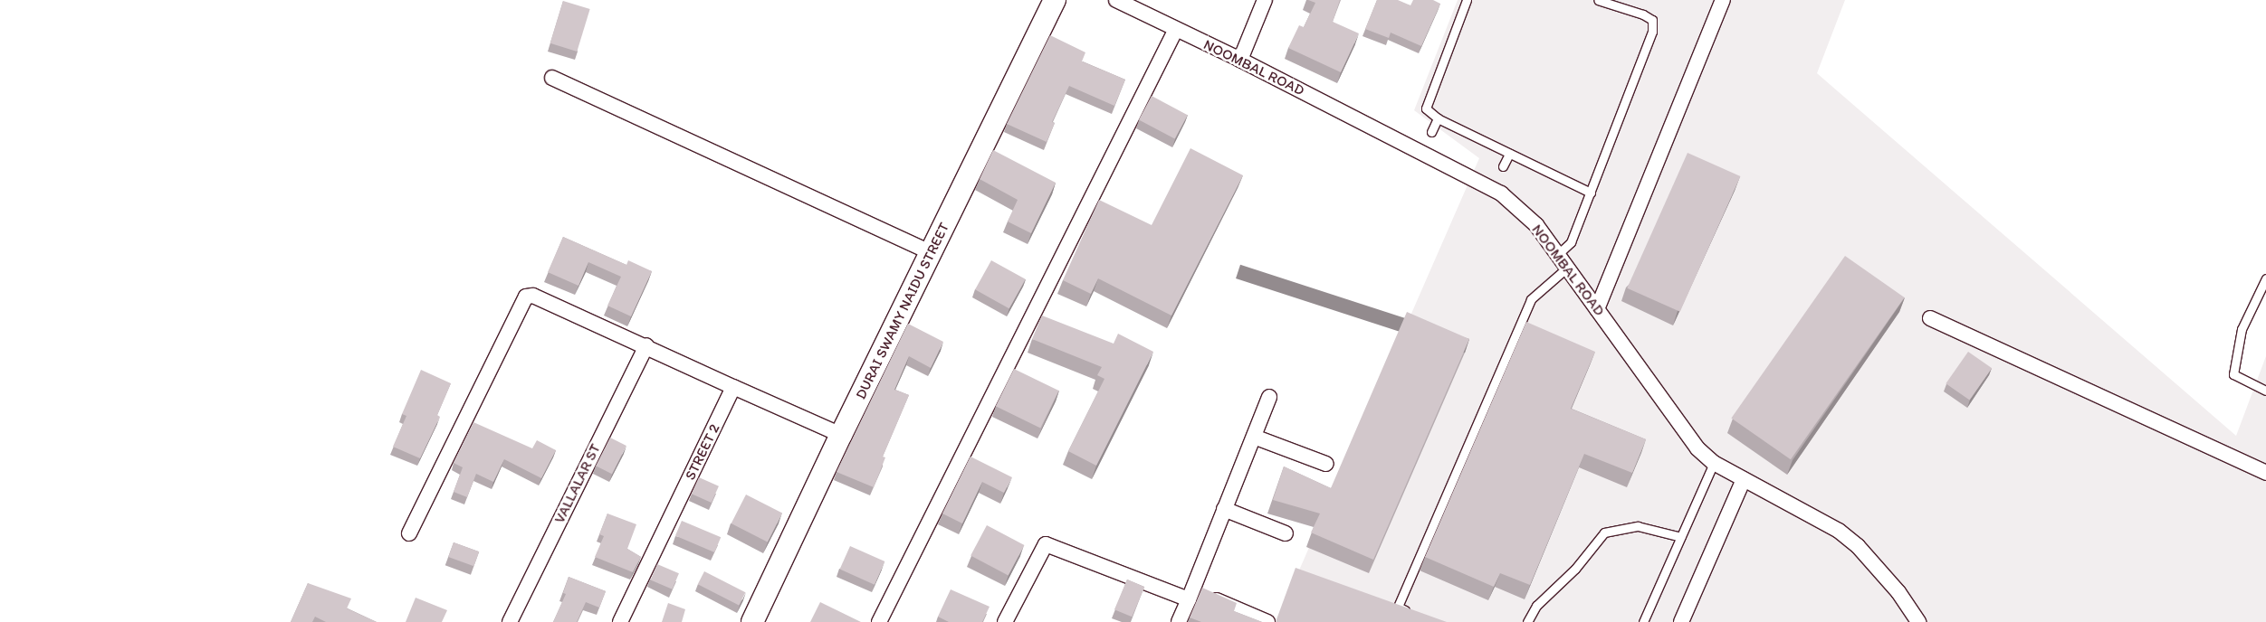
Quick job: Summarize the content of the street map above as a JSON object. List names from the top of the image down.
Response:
{
  "streets": {
    "street": [
      "NOOMBAL ROAD",
      "DURAI SWAMY NAIDU STREET",
      "STREET 2",
      "VALLALAR ST"
    ]
  }
}
